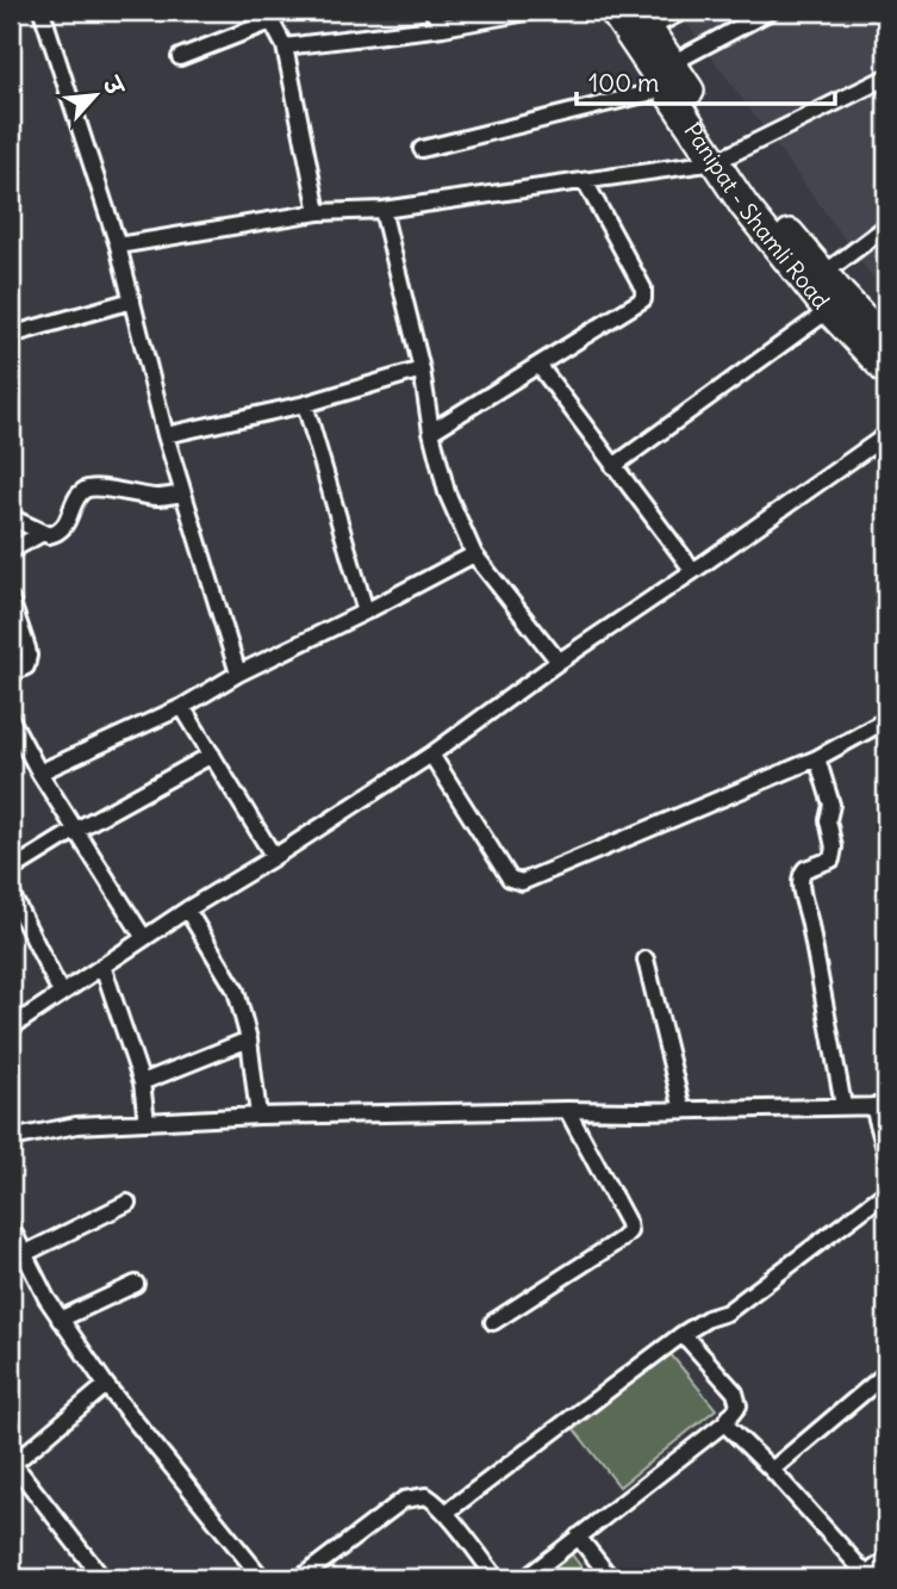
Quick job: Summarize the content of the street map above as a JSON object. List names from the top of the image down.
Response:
{
  "streets": {
    "highway": ["Panipat - Shamli Road"]
  },
  "scale_bar": "100 m",
  "north": "top right"
}
